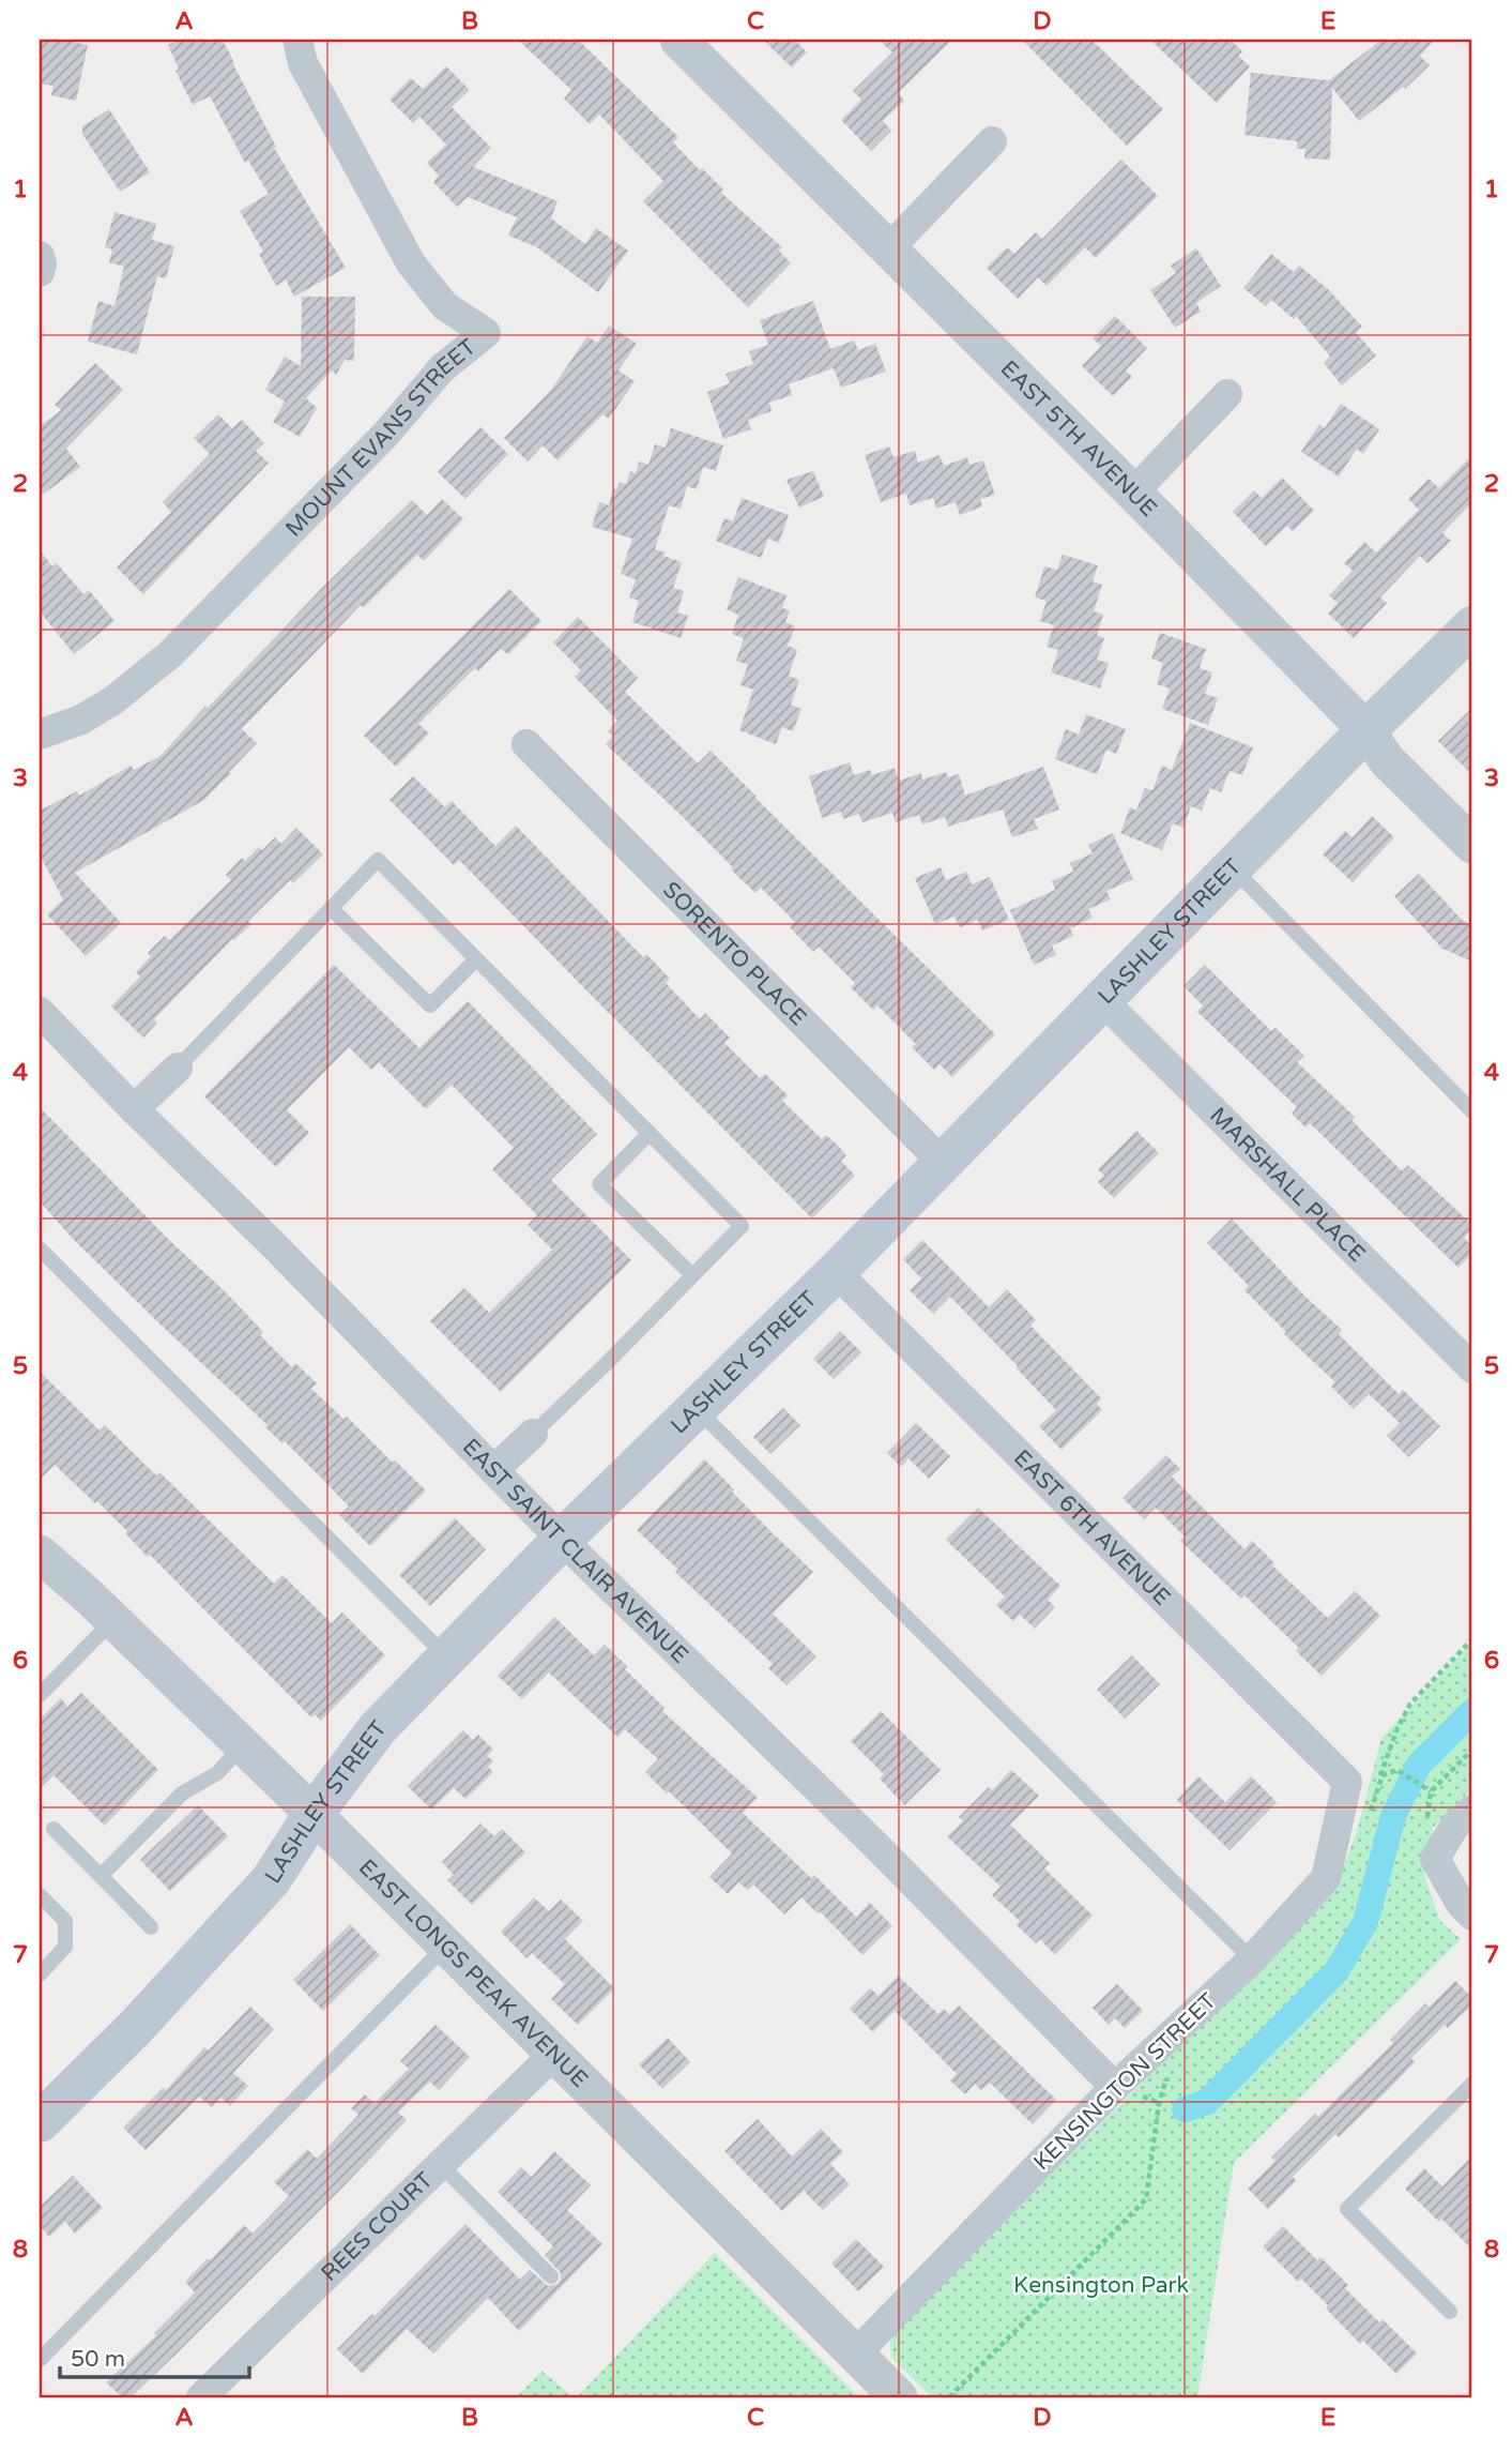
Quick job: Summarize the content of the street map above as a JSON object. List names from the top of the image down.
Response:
{
  "streets": {
    "main road": ["LASHLEY STREET"],
    "street": [
      "MOUNT EVANS STREET",
      "EAST 5TH AVENUE",
      "SORENTO PLACE",
      "MARSHALL PLACE",
      "EAST 6TH AVENUE",
      "EAST SAINT CLAIR AVENUE",
      "EAST LONGS PEAK AVENUE",
      "KENSINGTON STREET",
      "REES COURT"
    ]
  },
  "crossings": [
    ["EAST 5TH AVENUE", "LASHLEY STREET"],
    ["LASHLEY STREET", "SORENTO PLACE"],
    ["LASHLEY STREET", "MARSHALL PLACE"],
    ["LASHLEY STREET", "EAST 6TH AVENUE"],
    ["LASHLEY STREET", "EAST SAINT CLAIR AVENUE"],
    ["LASHLEY STREET", "EAST LONGS PEAK AVENUE"],
    ["EAST 6TH AVENUE", "KENSINGTON STREET"],
    ["EAST SAINT CLAIR AVENUE", "KENSINGTON STREET"],
    ["EAST LONGS PEAK AVENUE", "KENSINGTON STREET"],
    ["EAST LONGS PEAK AVENUE", "REES COURT"]
  ],
  "parks": ["Kensington Park"],
  "scale_bar": "50 m",
  "grid": {
    "columns": [
      "A",
      "B",
      "C",
      "D",
      "E"
    ],
    "rows": [
      "1",
      "2",
      "3",
      "4",
      "5",
      "6",
      "7",
      "8"
    ]
  }
}
